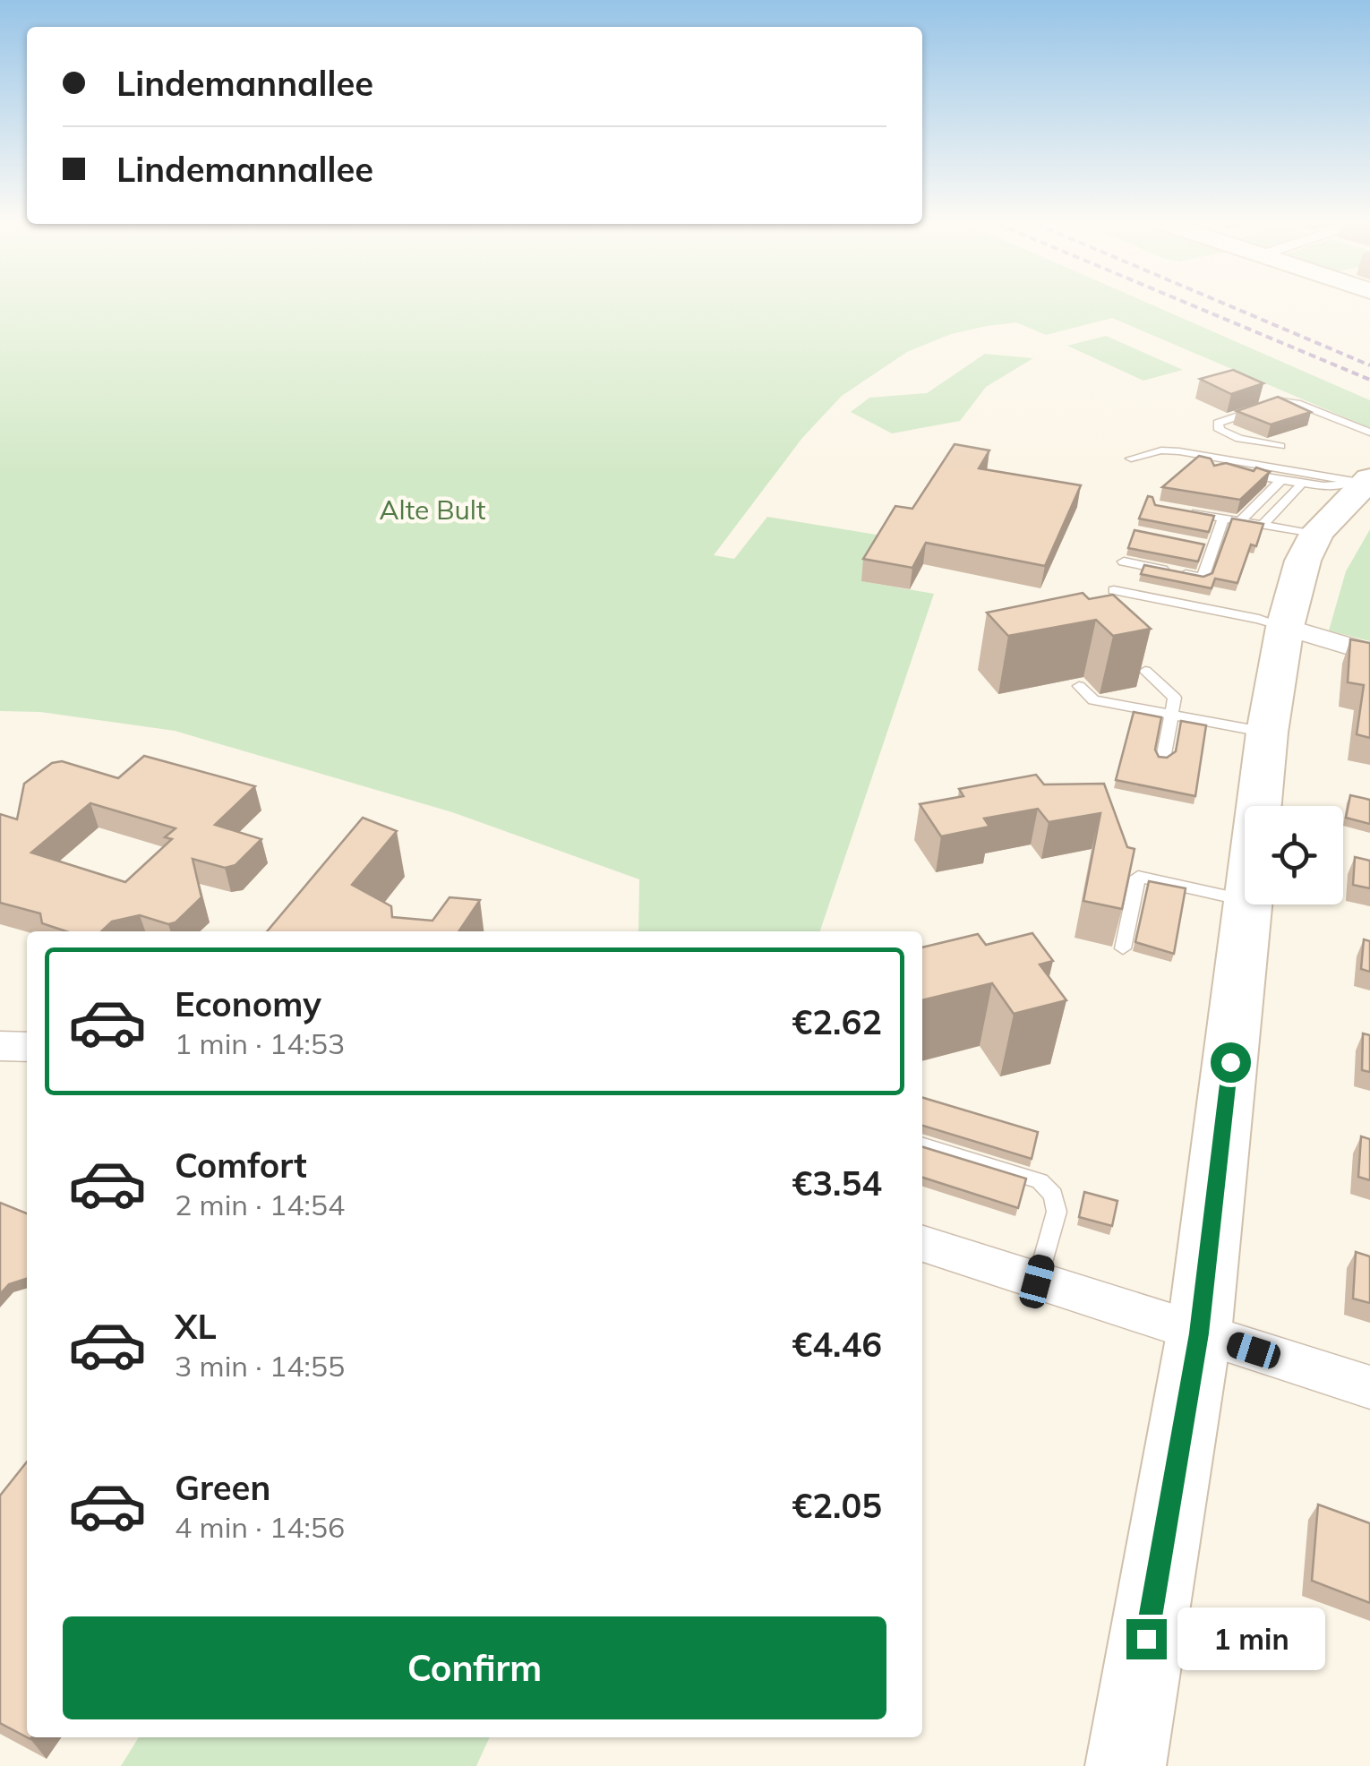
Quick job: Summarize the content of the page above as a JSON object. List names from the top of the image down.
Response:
{
  "parks": ["Alte Bult"],
  "page": {
    "banner": ["Lindemannallee", "Lindemannallee"],
    "list": [
      {
        "name": "Economy",
        "note": "1 min · 14:53",
        "value": "€2.62"
      },
      {
        "name": "Comfort",
        "note": "2 min · 14:54",
        "value": "€3.54"
      },
      {
        "name": "XL",
        "note": "3 min · 14:55",
        "value": "€4.46"
      },
      {
        "name": "Green",
        "note": "4 min · 14:56",
        "value": "€2.05"
      }
    ],
    "buttons": "Confirm",
    "bubble": "1 min"
  }
}
